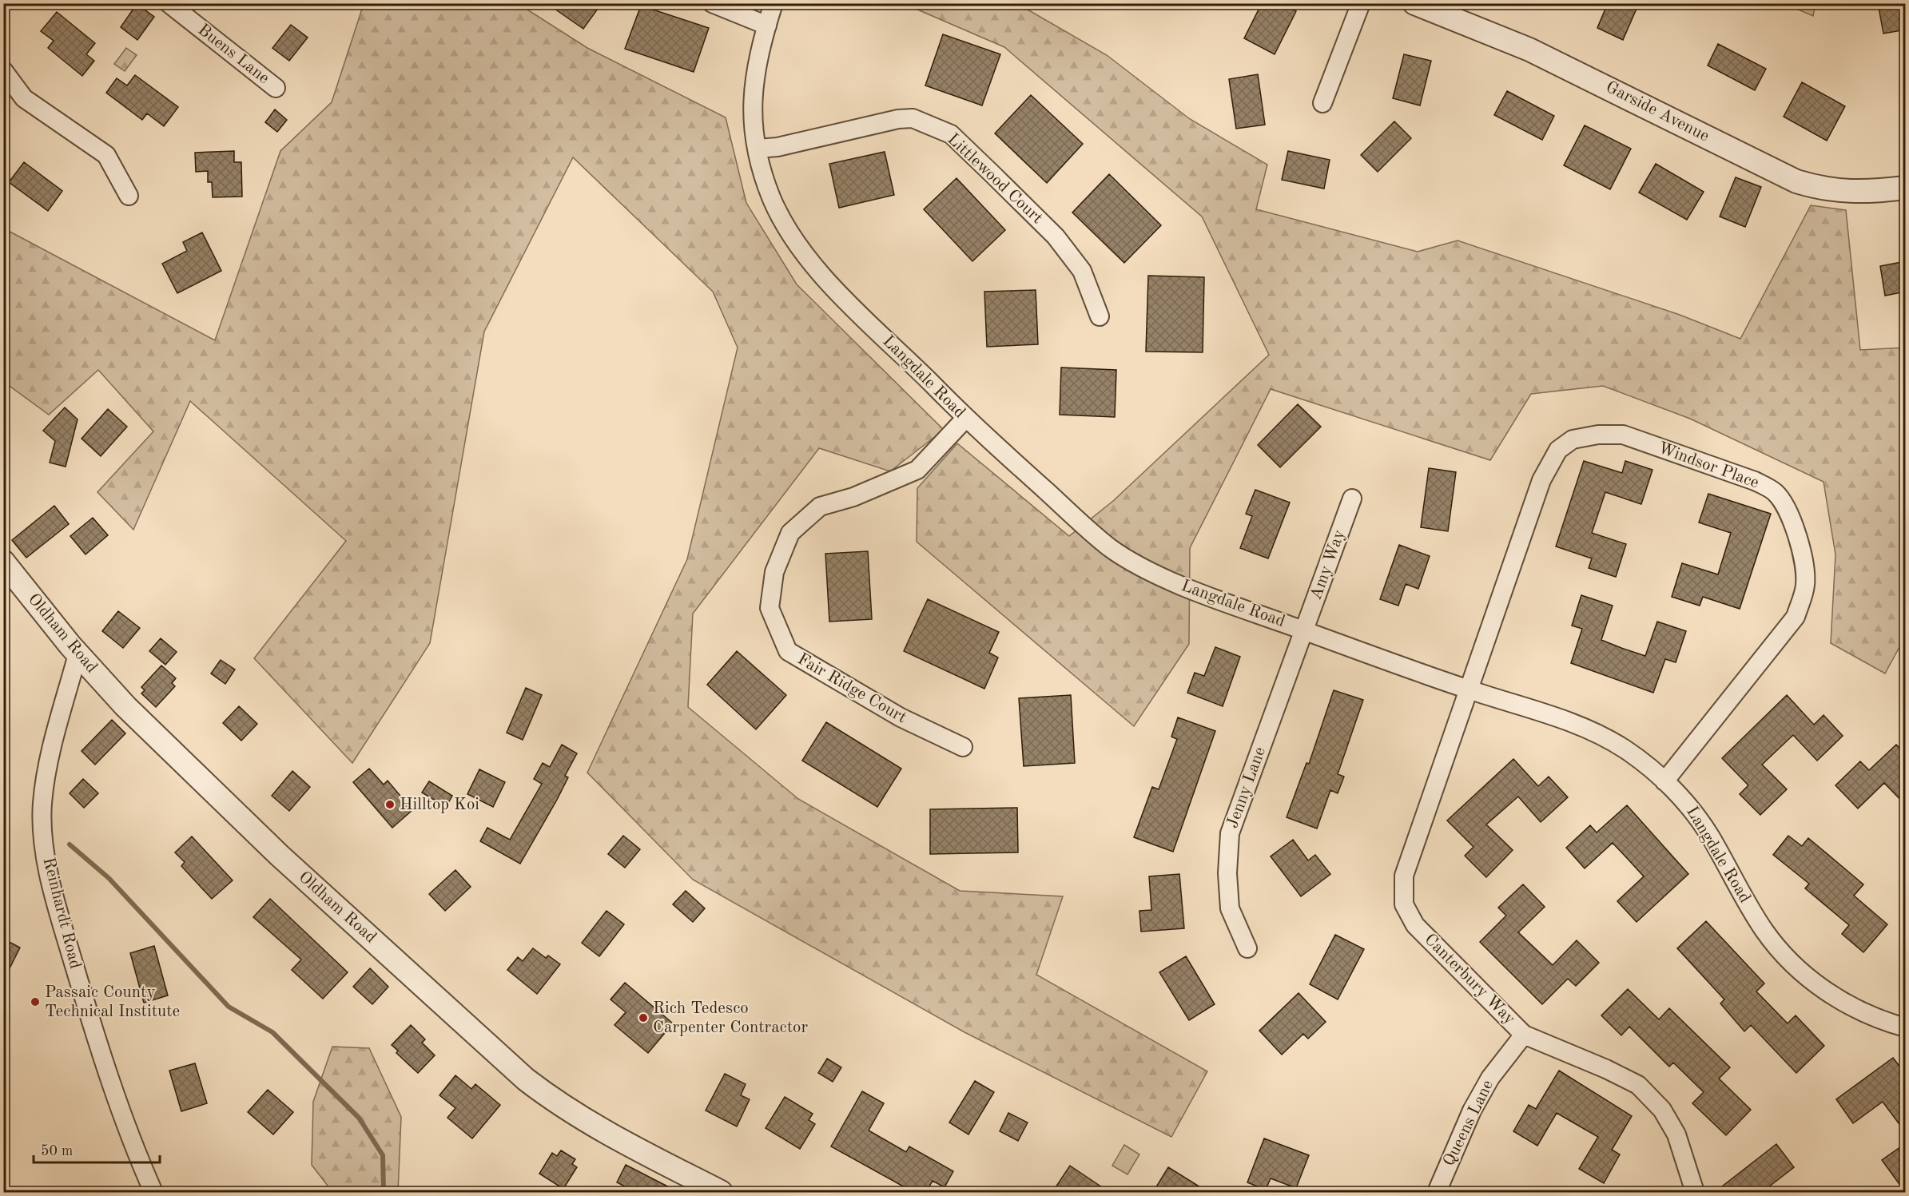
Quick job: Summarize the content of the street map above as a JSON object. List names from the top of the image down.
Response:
{
  "streets": {
    "street": [
      "Buens Lane",
      "Garside Avenue",
      "Littlewood Court",
      "Langdale Road",
      "Windsor Place",
      "Amy Way",
      "Oldham Road",
      "Fair Ridge Court",
      "Jenny Lane",
      "Reinhardt Road",
      "Canterbury Way",
      "Queens Lane"
    ]
  },
  "crossings": [
    ["Littlewood Court", "Langdale Road"],
    ["Langdale Road", "Windsor Place"],
    ["Langdale Road", "Amy Way"],
    ["Langdale Road", "Fair Ridge Court"],
    ["Langdale Road", "Jenny Lane"],
    ["Langdale Road", "Canterbury Way"],
    ["Windsor Place", "Canterbury Way"],
    ["Amy Way", "Jenny Lane"],
    ["Oldham Road", "Reinhardt Road"],
    ["Canterbury Way", "Queens Lane"]
  ],
  "places": ["Hilltop Koi", "Passaic County Technical Institute", "Rich Tedesco Carpenter Contractor"],
  "scale_bar": "50 m"
}
